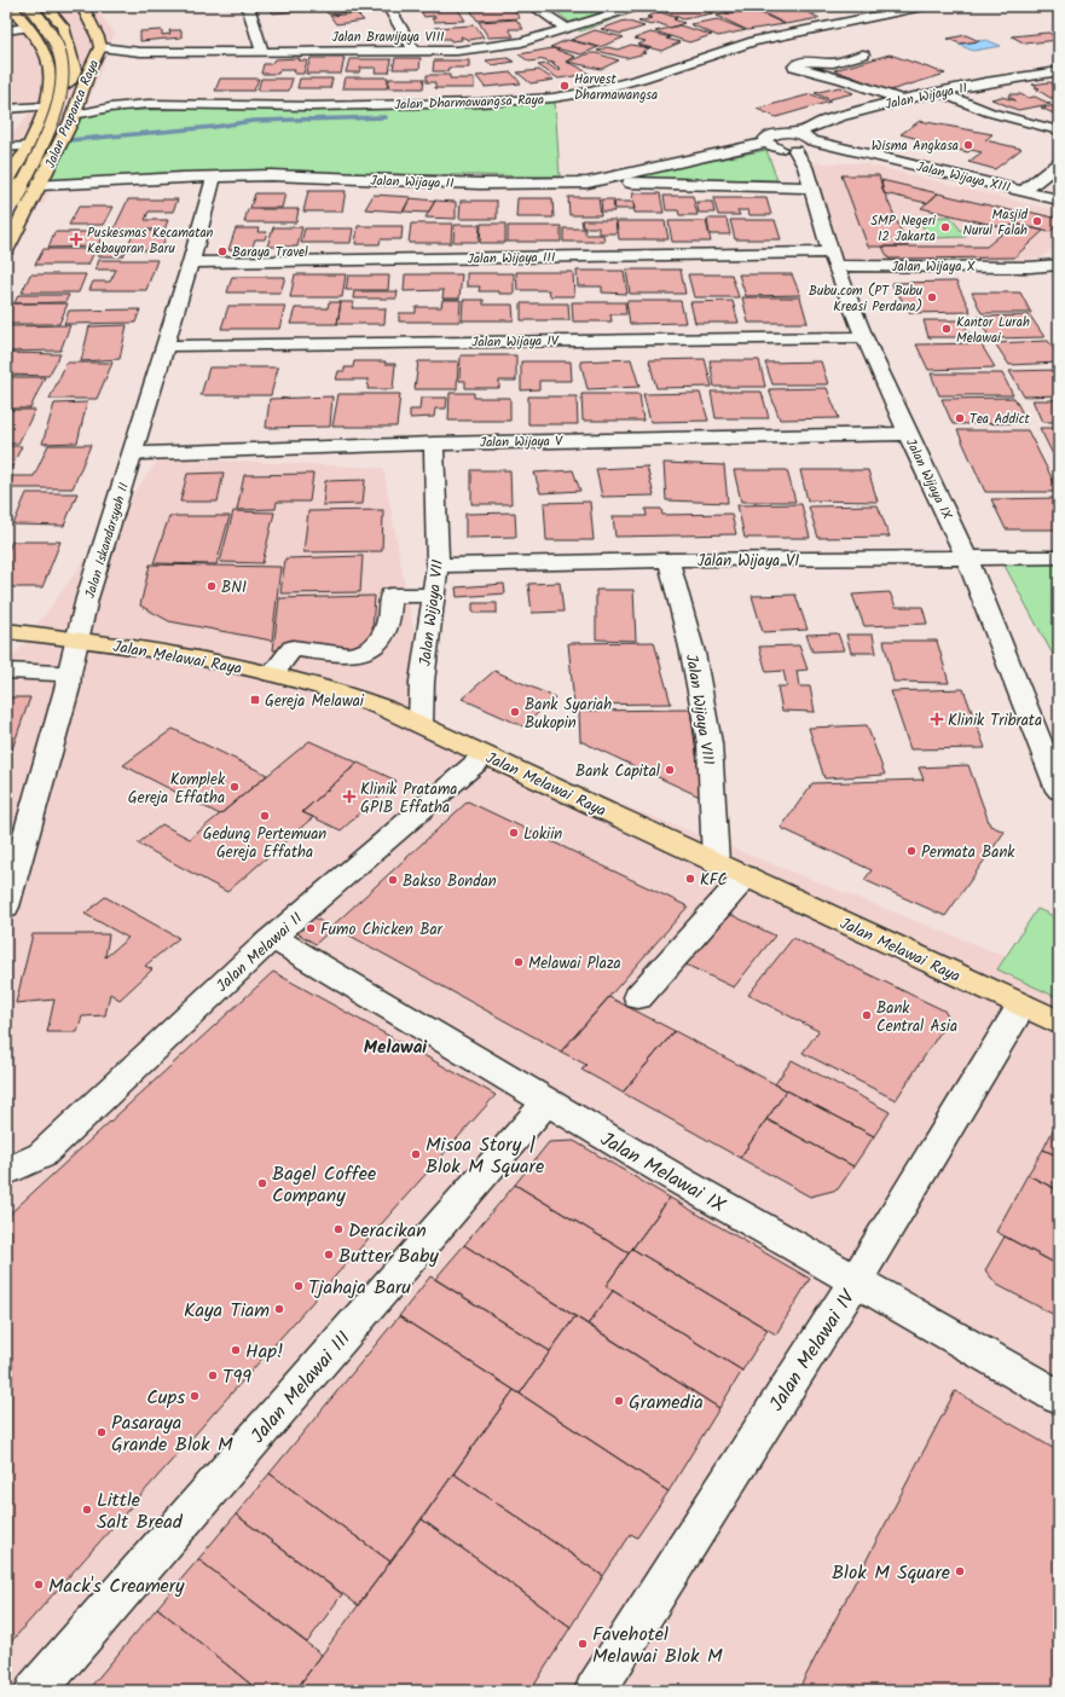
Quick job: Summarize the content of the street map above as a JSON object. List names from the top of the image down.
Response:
{
  "streets": {
    "main road": ["Jalan Prapanca Raya", "Jalan Melawai Raya"],
    "street": [
      "Jalan Brawijaya VIII",
      "Jalan Wijaya II",
      "Jalan Dharmawangsa Raya",
      "Jalan Wijaya XIII",
      "Jalan Wijaya III",
      "Jalan Wijaya X",
      "Jalan Wijaya IV",
      "Jalan Wijaya V",
      "Jalan Wijaya IX",
      "Jalan Iskandarsyah II",
      "Jalan Wijaya VI",
      "Jalan Wijaya VII",
      "Jalan Wijaya VIII",
      "Jalan Melawai II",
      "Jalan Melawai IX",
      "Jalan Melawai IV",
      "Jalan Melawai III"
    ]
  },
  "crossings": [
    ["Jalan Brawijaya VIII", "Jalan Prapanca Raya"],
    ["Jalan Wijaya II", "Jalan Prapanca Raya"],
    ["Jalan Wijaya II", "Jalan Wijaya XIII"],
    ["Jalan Wijaya II", "Jalan Wijaya IX"],
    ["Jalan Wijaya II", "Jalan Iskandarsyah II"],
    ["Jalan Dharmawangsa Raya", "Jalan Prapanca Raya"],
    ["Jalan Wijaya XIII", "Jalan Wijaya IX"],
    ["Jalan Wijaya III", "Jalan Wijaya X"],
    ["Jalan Wijaya III", "Jalan Wijaya IX"],
    ["Jalan Wijaya III", "Jalan Iskandarsyah II"],
    ["Jalan Wijaya X", "Jalan Wijaya IX"],
    ["Jalan Wijaya IV", "Jalan Wijaya IX"],
    ["Jalan Wijaya IV", "Jalan Iskandarsyah II"],
    ["Jalan Wijaya V", "Jalan Wijaya IX"],
    ["Jalan Wijaya V", "Jalan Iskandarsyah II"],
    ["Jalan Wijaya V", "Jalan Wijaya VII"],
    ["Jalan Wijaya IX", "Jalan Wijaya VI"],
    ["Jalan Iskandarsyah II", "Jalan Melawai Raya"],
    ["Jalan Wijaya VI", "Jalan Wijaya VII"],
    ["Jalan Wijaya VI", "Jalan Wijaya VIII"],
    ["Jalan Wijaya VII", "Jalan Melawai Raya"],
    ["Jalan Melawai Raya", "Jalan Wijaya VIII"],
    ["Jalan Melawai Raya", "Jalan Melawai II"],
    ["Jalan Melawai Raya", "Jalan Melawai IV"],
    ["Jalan Melawai II", "Jalan Melawai IX"],
    ["Jalan Melawai IX", "Jalan Melawai IV"],
    ["Jalan Melawai IX", "Jalan Melawai III"]
  ],
  "districts": ["Melawai"],
  "places": {
    "other": [
      "Harvest Dharmawangsa",
      "Wisma Angkasa",
      "Masjid Nurul Falah",
      "SMP Negeri 12 Jakarta",
      "Baraya Travel",
      "Bubu.com (PT Bubu Kreasi Perdana)",
      "Kantor Lurah Melawai",
      "Tea Addict",
      "BNI",
      "Bank Syariah Bukopin",
      "Bank Capital",
      "Komplek Gereja Effatha",
      "Gedung Pertemuan Gereja Effatha",
      "Lokiin",
      "Permata Bank",
      "KFC",
      "Bakso Bondan",
      "Fumo Chicken Bar",
      "Melawai Plaza",
      "Bank Central Asia",
      "Misoa Story | Blok M Square",
      "Bagel Coffee Company",
      "Deracikan",
      "Butter Baby",
      "Tjahaja Baru",
      "Kaya Tiam",
      "Hap!",
      "T99",
      "Cups",
      "Gramedia",
      "Pasaraya Grande Blok M",
      "Little Salt Bread",
      "Blok M Square",
      "Mack's Creamery",
      "Favehotel Melawai Blok M"
    ],
    "health": ["Puskesmas Kecamatan Kebayoran Baru", "Klinik Tribrata", "Klinik Pratama GPIB Effatha"],
    "transit": ["Gereja Melawai"]
  }
}
